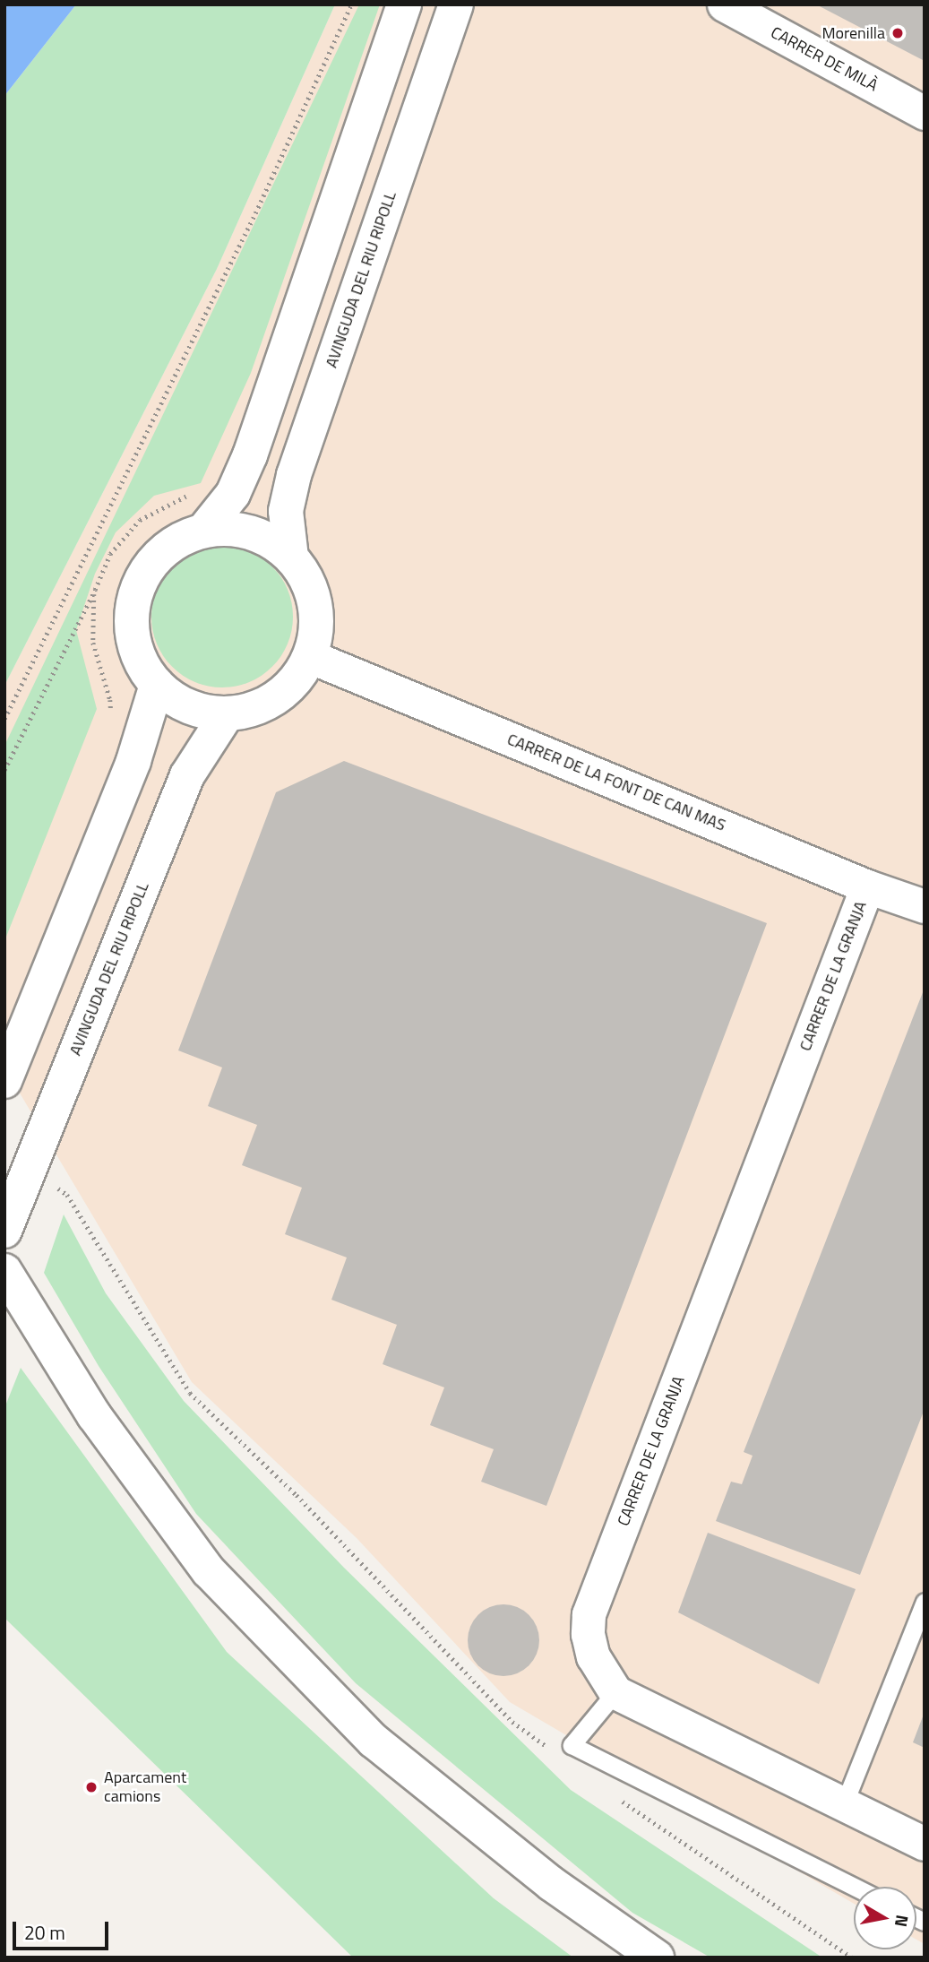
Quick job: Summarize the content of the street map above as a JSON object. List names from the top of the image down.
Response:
{
  "streets": {
    "street": [
      "CARRER DE MILÀ",
      "AVINGUDA DEL RIU RIPOLL",
      "CARRER DE LA FONT DE CAN MAS",
      "CARRER DE LA GRANJA"
    ]
  },
  "crossings": [
    ["AVINGUDA DEL RIU RIPOLL", "CARRER DE LA FONT DE CAN MAS"],
    ["CARRER DE LA FONT DE CAN MAS", "CARRER DE LA GRANJA"]
  ],
  "places": ["Morenilla", "Aparcament camions"],
  "scale_bar": "20 m",
  "north": "right"
}
